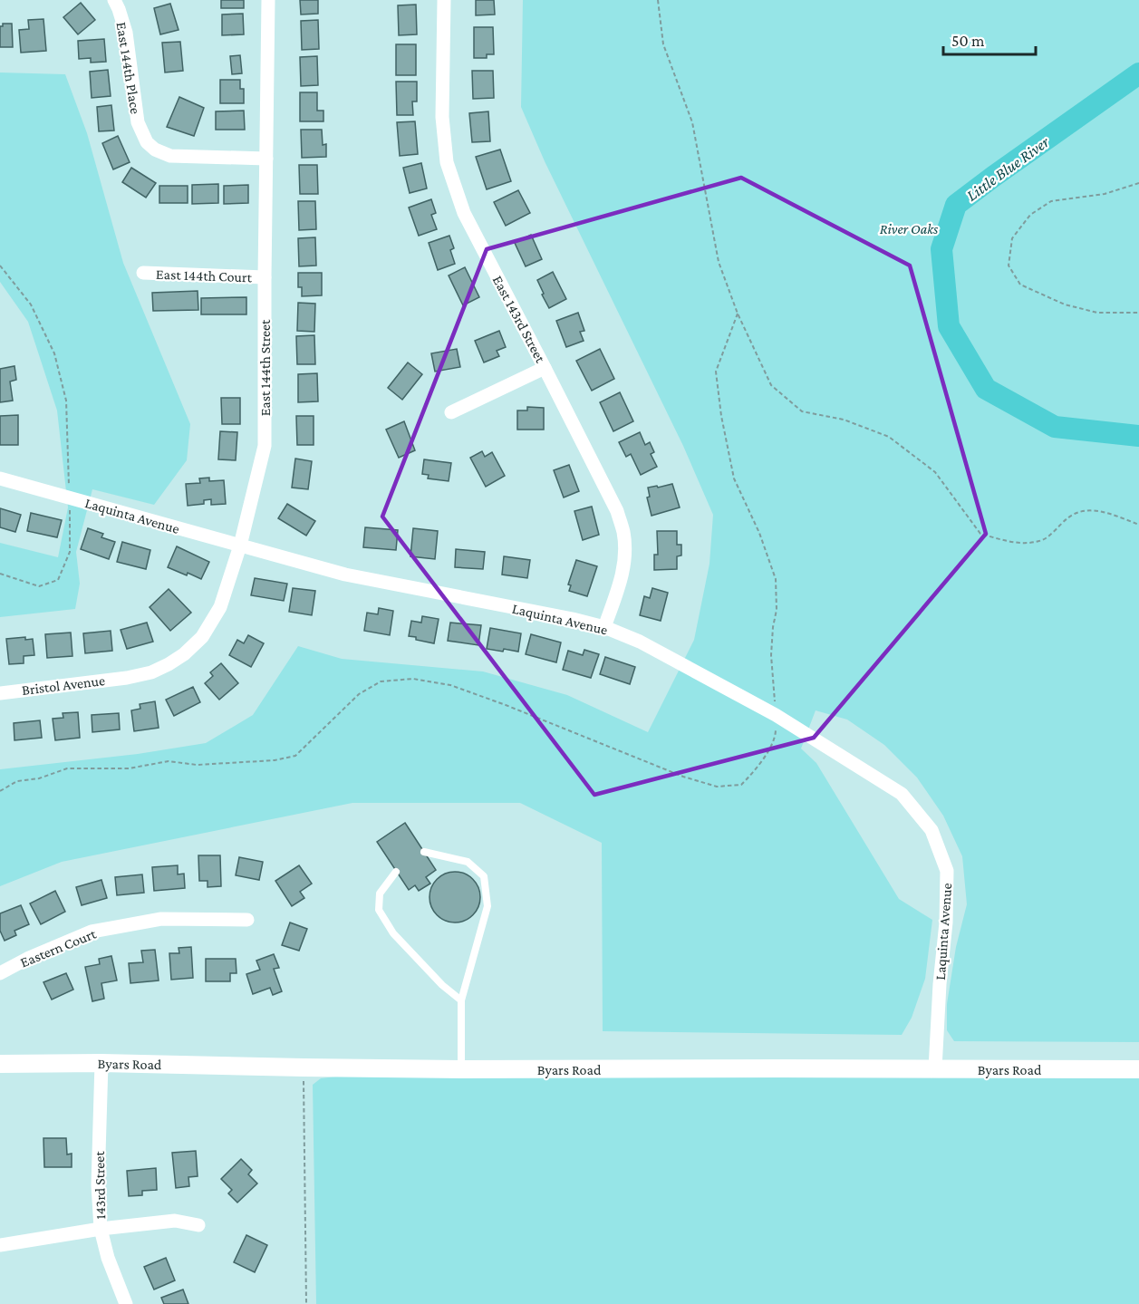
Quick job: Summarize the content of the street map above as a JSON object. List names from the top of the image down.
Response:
{
  "streets": {
    "street": [
      "East 144th Place",
      "East 144th Court",
      "East 143rd Street",
      "East 144th Street",
      "Laquinta Avenue",
      "Bristol Avenue",
      "Eastern Court",
      "Byars Road",
      "143rd Street"
    ]
  },
  "crossings": [
    ["East 144th Place", "East 144th Street"],
    ["East 144th Court", "East 144th Street"],
    ["East 143rd Street", "Laquinta Avenue"],
    ["East 144th Street", "Laquinta Avenue"],
    ["East 144th Street", "Bristol Avenue"],
    ["Laquinta Avenue", "Byars Road"],
    ["Byars Road", "143rd Street"]
  ],
  "water": ["Little Blue River"],
  "parks": ["River Oaks"],
  "scale_bar": "50 m"
}
